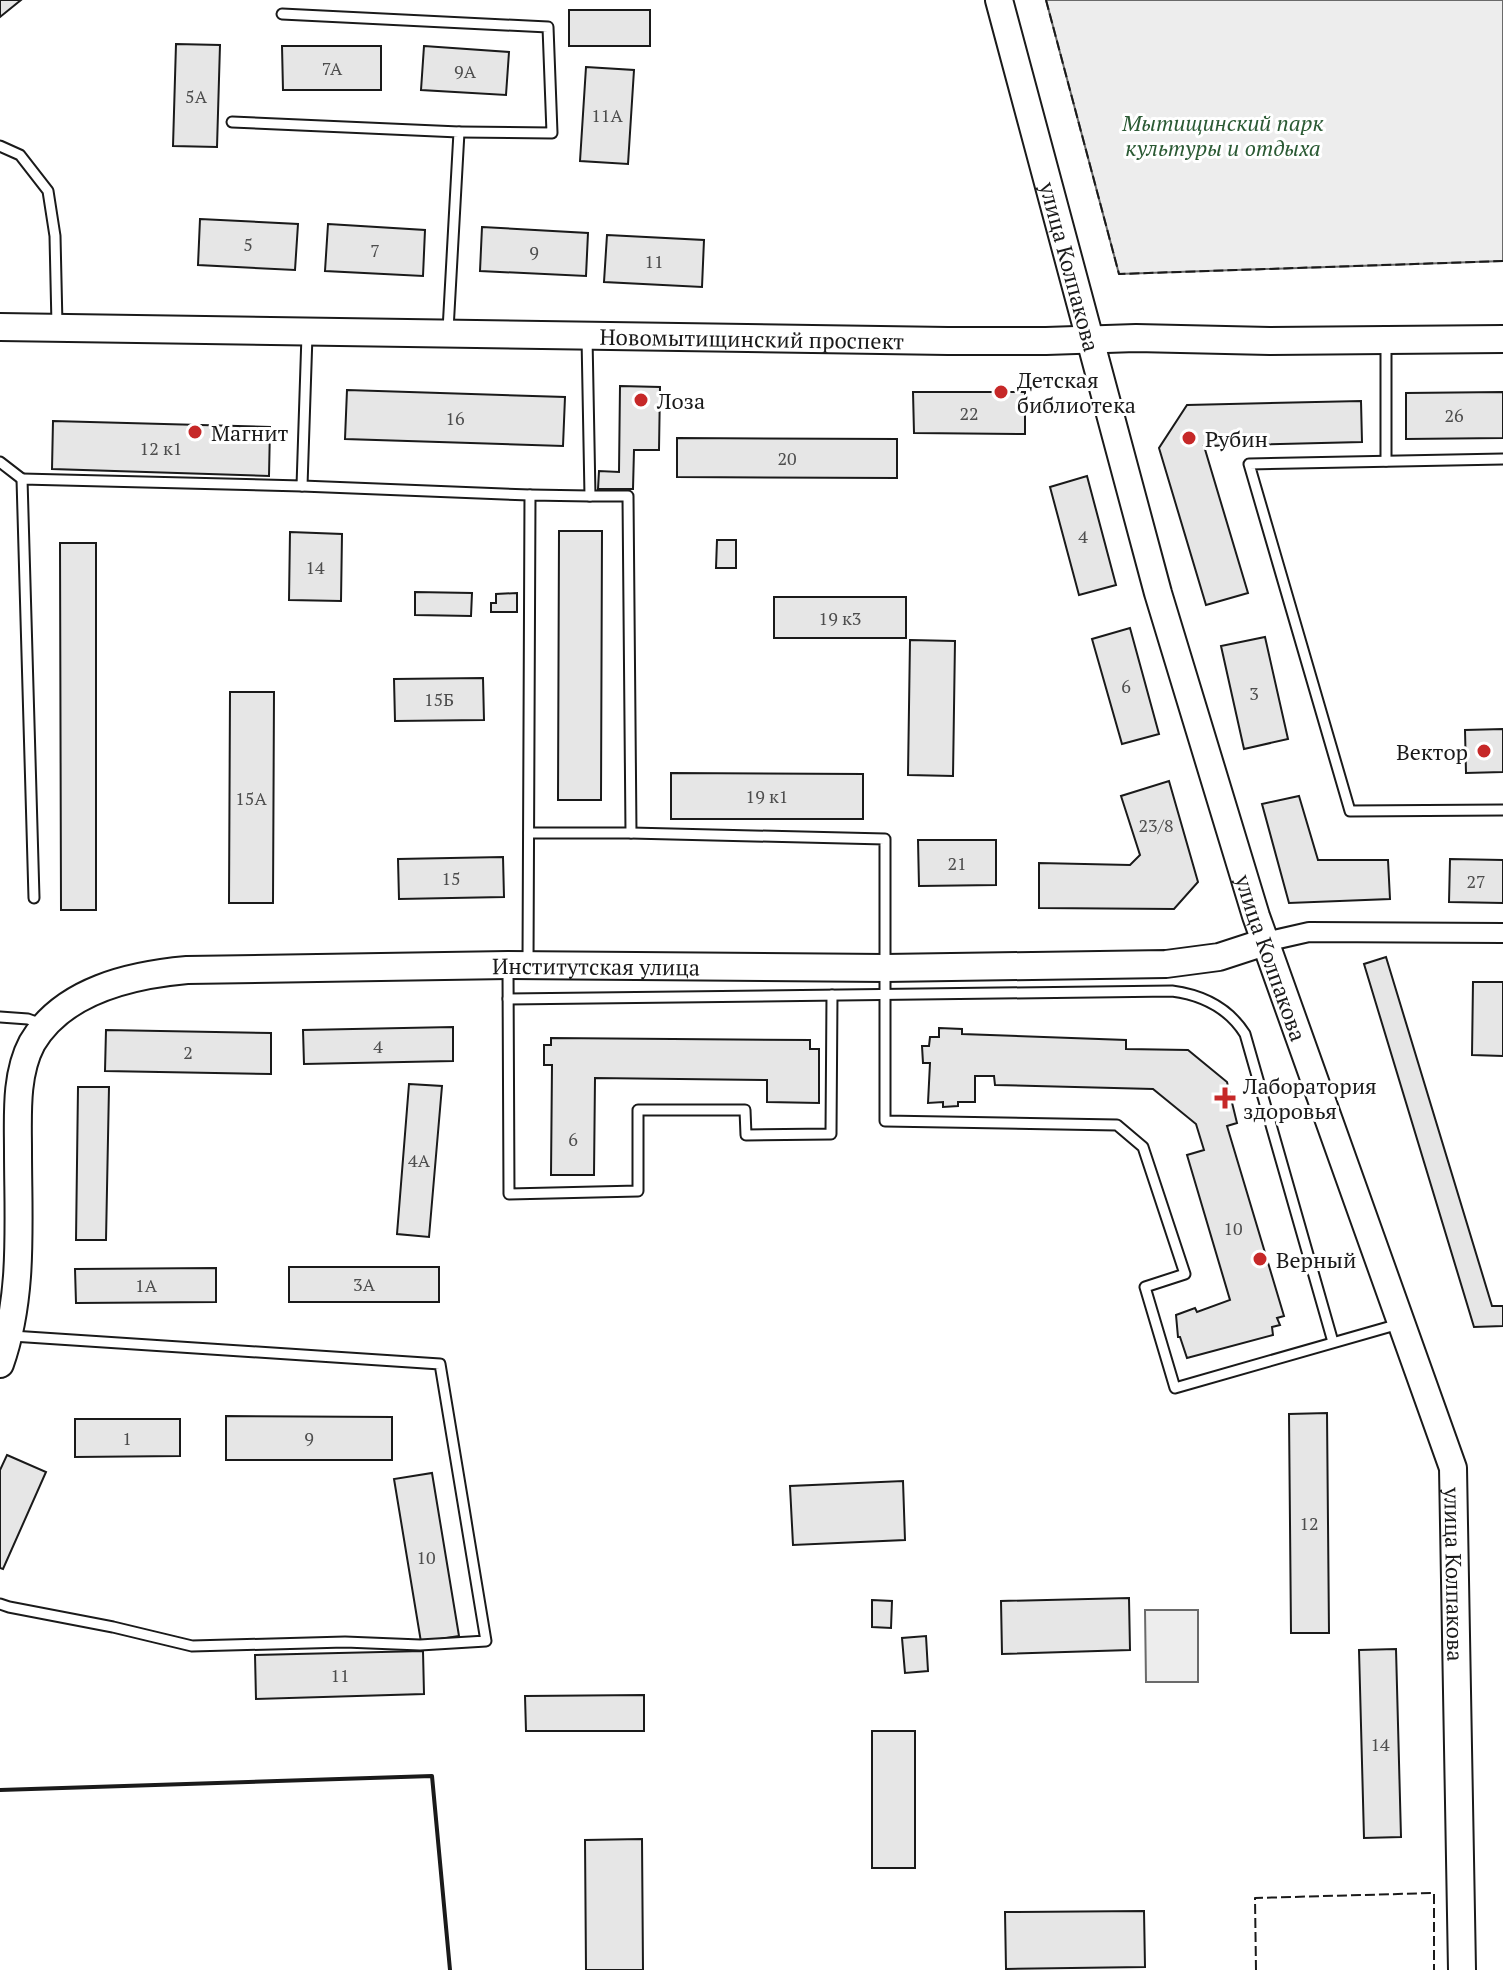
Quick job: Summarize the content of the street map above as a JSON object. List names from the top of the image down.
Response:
{
  "streets": {
    "street": ["улица Колпакова", "Новомытищинский проспект", "Институтская улица"]
  },
  "crossings": [
    ["улица Колпакова", "Новомытищинский проспект"],
    ["улица Колпакова", "Институтская улица"]
  ],
  "parks": ["Мытищинский парк культуры и отдыха"],
  "places": {
    "other": [
      "Детская библиотека",
      "Лоза",
      "Магнит",
      "Рубин",
      "Вектор",
      "Верный"
    ],
    "health": ["Лаборатория здоровья"]
  },
  "house_numbers": [
    "7А",
    "9А",
    "5А",
    "11А",
    "5",
    "7",
    "9",
    "11",
    "22",
    "26",
    "16",
    "12 к1",
    "20",
    "4",
    "14",
    "19 к3",
    "6",
    "3",
    "15Б",
    "19 к1",
    "15А",
    "23/8",
    "21",
    "15",
    "27",
    "4",
    "2",
    "6",
    "4А",
    "10",
    "3А",
    "1А",
    "1",
    "9",
    "12",
    "10",
    "11",
    "14"
  ]
}
